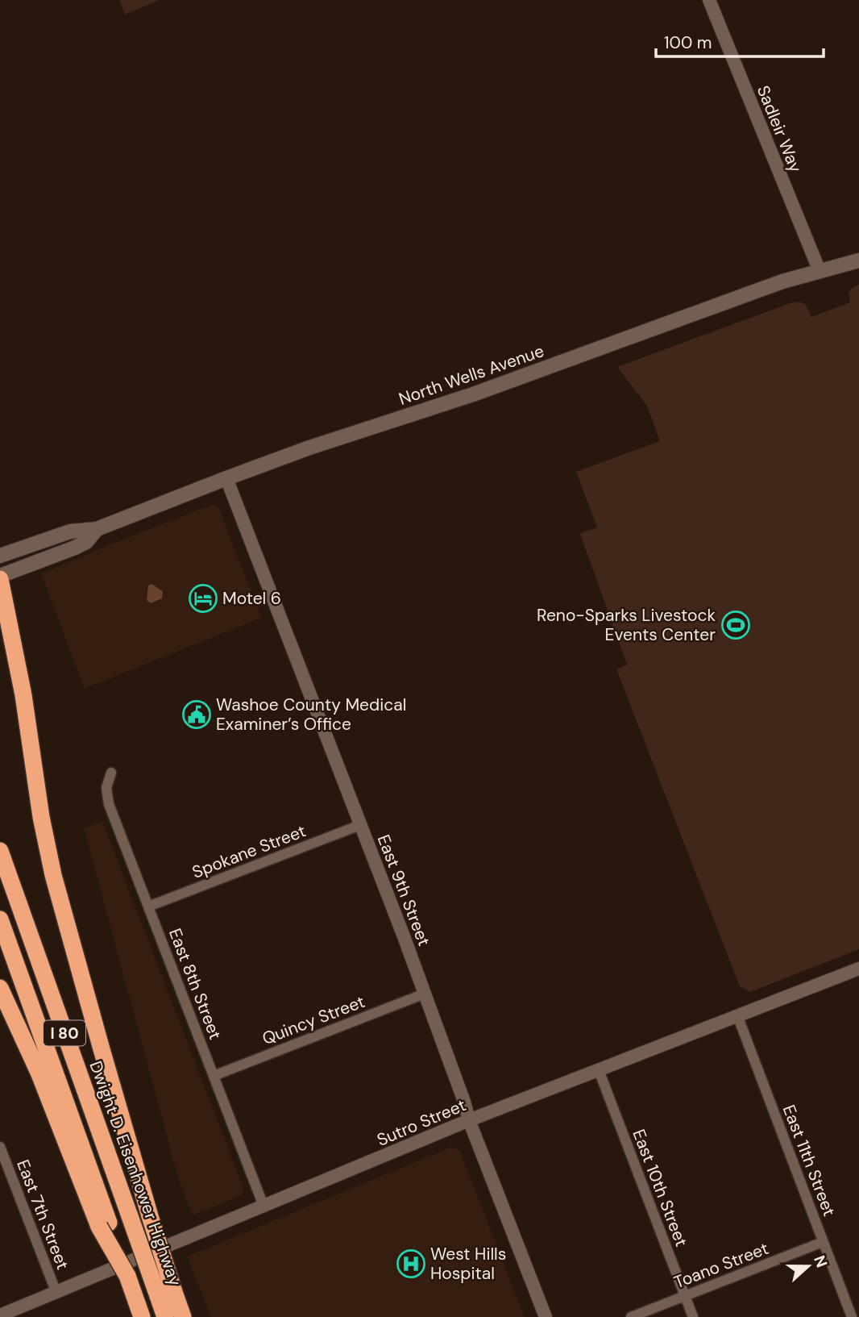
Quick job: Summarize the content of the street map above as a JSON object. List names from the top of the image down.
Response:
{
  "streets": {
    "highway": ["I 80", "Dwight D. Eisenhower Highway"],
    "main road": ["North Wells Avenue"],
    "street": [
      "Sadleir Way",
      "Spokane Street",
      "East 9th Street",
      "East 8th Street",
      "Quincy Street",
      "Sutro Street",
      "East 11th Street",
      "East 10th Street",
      "East 7th Street",
      "Toano Street"
    ]
  },
  "crossings": [
    ["Sadleir Way", "North Wells Avenue"],
    ["North Wells Avenue", "East 9th Street"],
    ["Spokane Street", "East 9th Street"],
    ["Spokane Street", "East 8th Street"],
    ["East 9th Street", "Quincy Street"],
    ["East 9th Street", "Sutro Street"],
    ["East 8th Street", "Quincy Street"],
    ["East 8th Street", "Sutro Street"],
    ["Sutro Street", "East 11th Street"],
    ["Sutro Street", "East 10th Street"],
    ["Sutro Street", "East 7th Street"],
    ["East 11th Street", "Toano Street"],
    ["East 10th Street", "Toano Street"]
  ],
  "places": {
    "hotel": ["Motel 6"],
    "sports": ["Reno-Sparks Livestock Events Center"],
    "public building": ["Washoe County Medical Examiner’s Office"],
    "hospital": ["West Hills Hospital"]
  },
  "scale_bar": "100 m",
  "north": "right"
}
